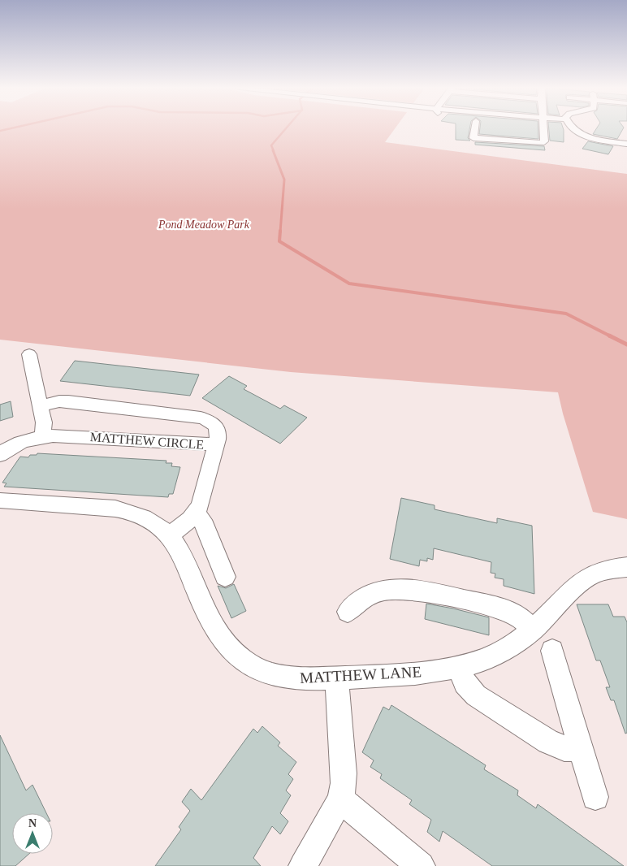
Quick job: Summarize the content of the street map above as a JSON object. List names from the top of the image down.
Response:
{
  "streets": {
    "street": ["MATTHEW CIRCLE", "MATTHEW LANE"]
  },
  "crossings": [
    ["MATTHEW CIRCLE", "MATTHEW LANE"]
  ],
  "parks": ["Pond Meadow Park"],
  "north": "top"
}
